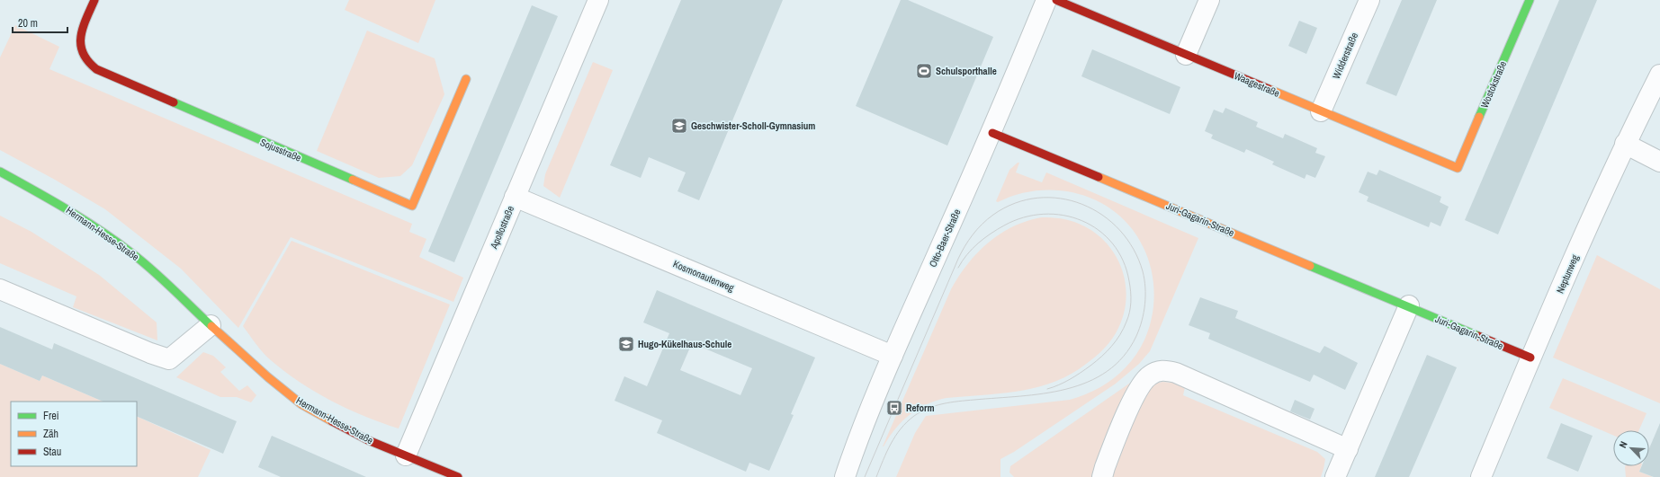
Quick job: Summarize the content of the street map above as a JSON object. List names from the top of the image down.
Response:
{
  "streets": {
    "street": [
      "Widderstraße",
      "Waagestraße",
      "Wostokstraße",
      "Sojusstraße",
      "Juri-Gagarin-Straße",
      "Apollostraße",
      "Hermann-Hesse-Straße",
      "Otto-Baer-Straße",
      "Neptunweg",
      "Kosmonautenweg"
    ]
  },
  "crossings": [
    ["Widderstraße", "Waagestraße"],
    ["Waagestraße", "Wostokstraße"],
    ["Juri-Gagarin-Straße", "Otto-Baer-Straße"],
    ["Juri-Gagarin-Straße", "Neptunweg"],
    ["Apollostraße", "Hermann-Hesse-Straße"],
    ["Apollostraße", "Kosmonautenweg"],
    ["Otto-Baer-Straße", "Kosmonautenweg"]
  ],
  "places": {
    "sports": ["Schulsporthalle"],
    "school or university": ["Geschwister-Scholl-Gymnasium", "Hugo-Kükelhaus-Schule"],
    "bus stop": ["Reform"]
  },
  "legend": ["Frei", "Zäh", "Stau"],
  "scale_bar": "20 m",
  "north": "top left"
}
